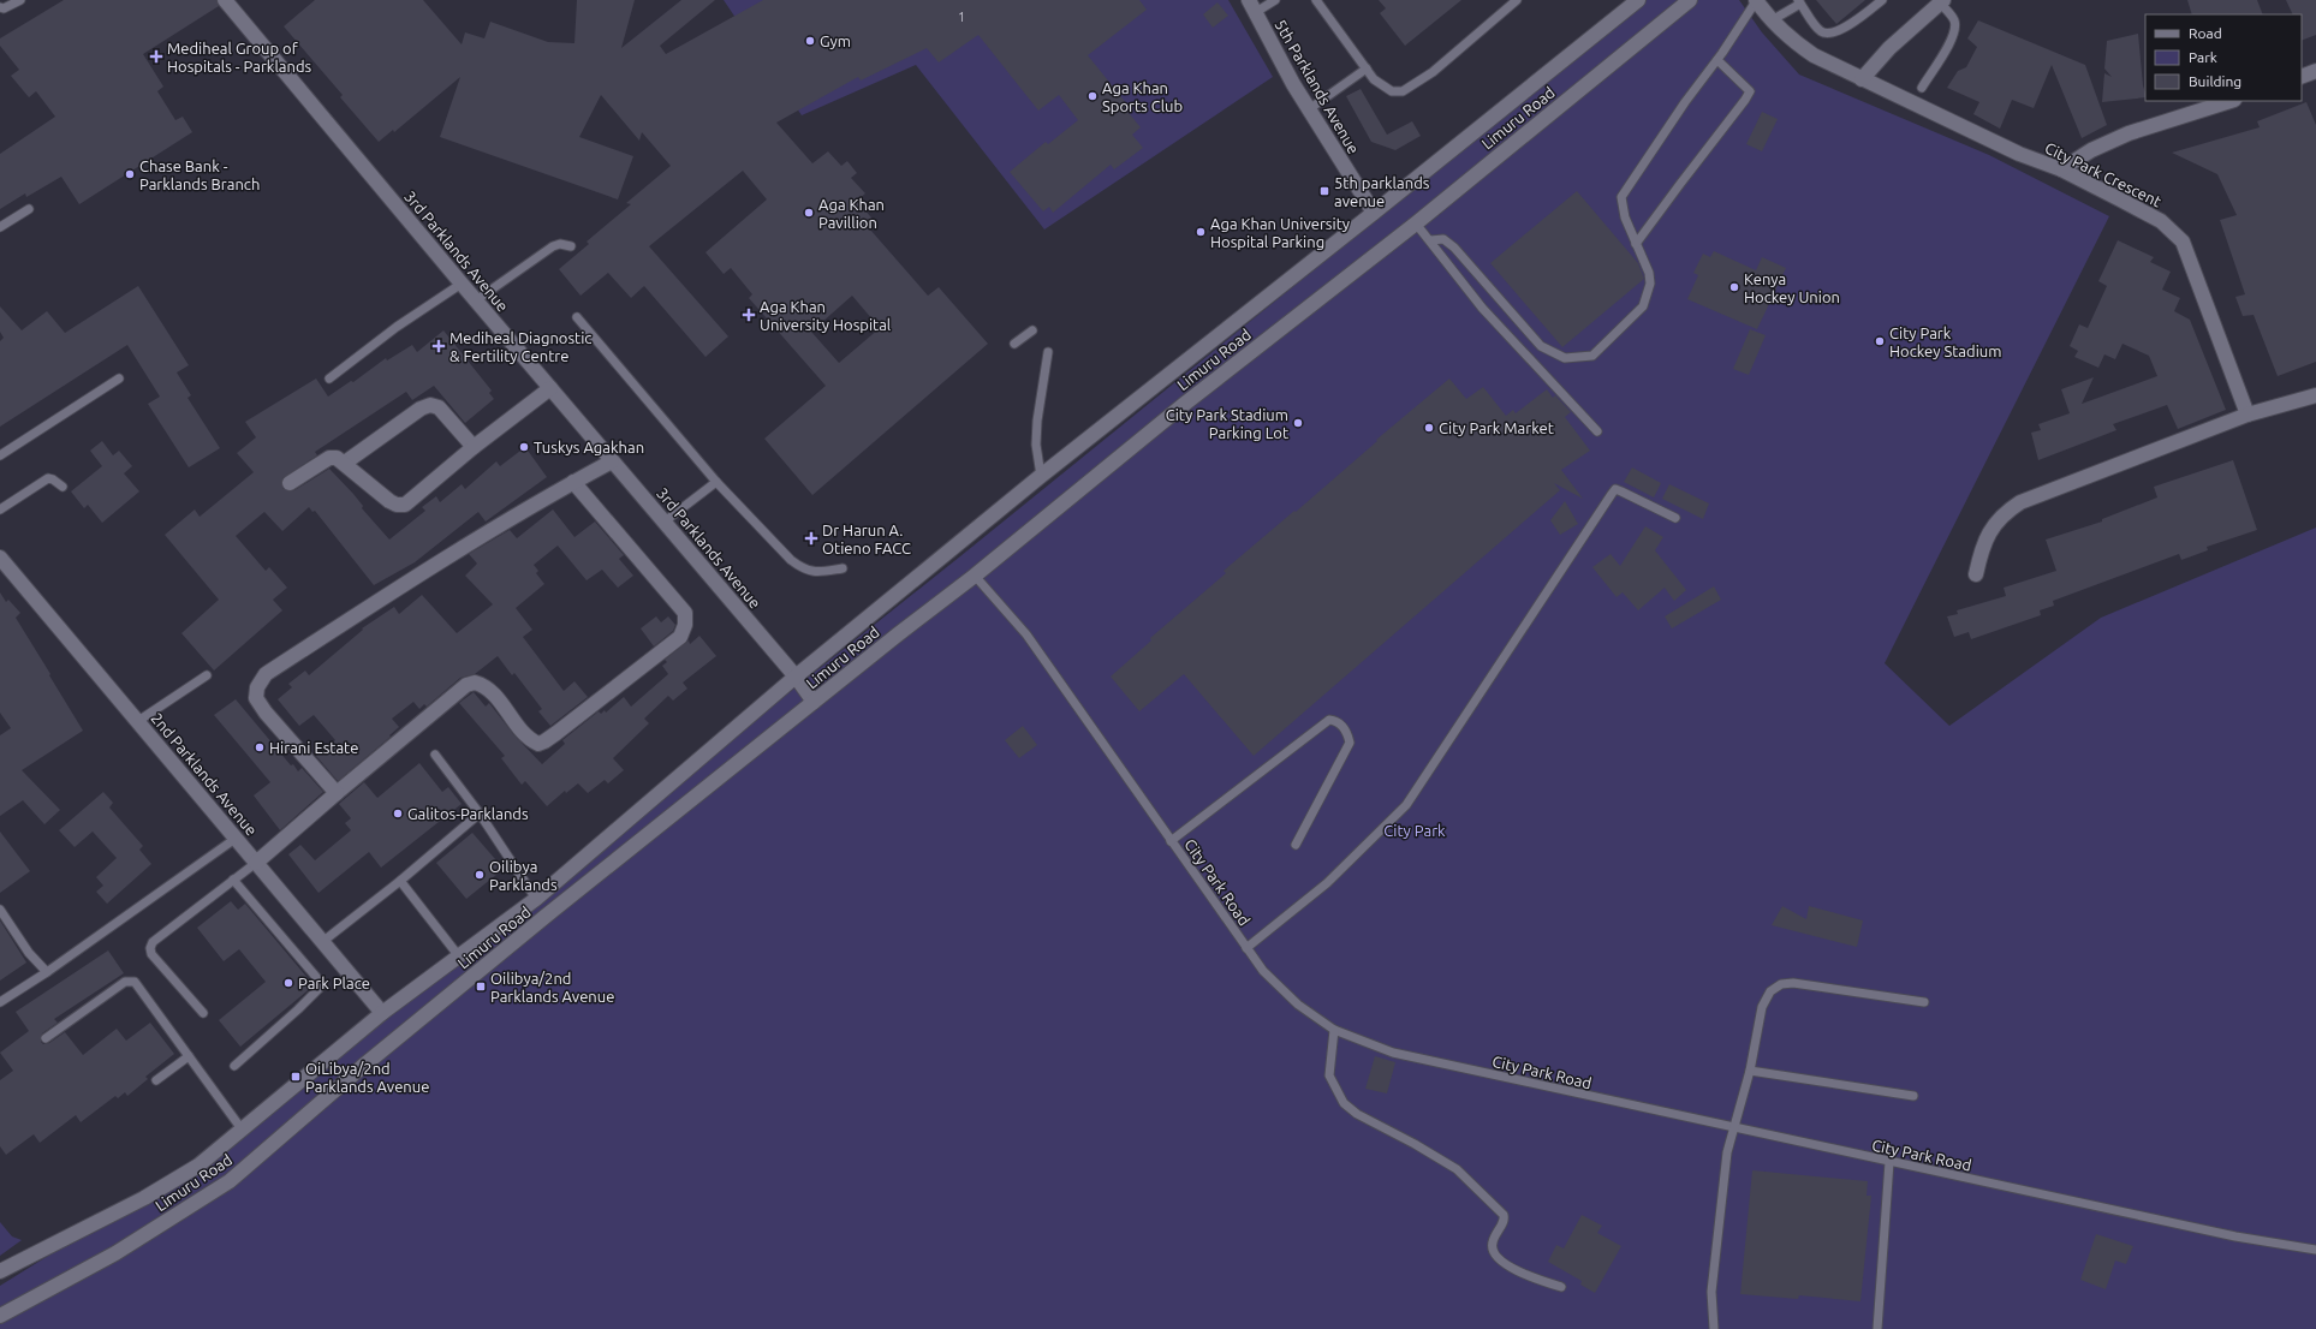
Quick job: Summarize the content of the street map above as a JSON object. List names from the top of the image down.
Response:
{
  "streets": {
    "street": [
      "5th Parklands Avenue",
      "Limuru Road",
      "City Park Crescent",
      "3rd Parklands Avenue",
      "2nd Parklands Avenue"
    ],
    "lane": ["City Park Road"]
  },
  "crossings": [
    ["5th Parklands Avenue", "Limuru Road"],
    ["Limuru Road", "3rd Parklands Avenue"],
    ["Limuru Road", "2nd Parklands Avenue"],
    ["Limuru Road", "City Park Road"]
  ],
  "parks": ["City Park"],
  "places": {
    "other": [
      "Gym",
      "Aga Khan Sports Club",
      "Chase Bank - Parklands Branch",
      "Aga Khan Pavillion",
      "Aga Khan University Hospital Parking",
      "Kenya Hockey Union",
      "City Park Hockey Stadium",
      "City Park Stadium Parking Lot",
      "City Park Market",
      "Tuskys Agakhan",
      "Hirani Estate",
      "Galitos-Parklands",
      "Oilibya Parklands",
      "Park Place"
    ],
    "health": [
      "Mediheal Group of Hospitals - Parklands",
      "Aga Khan University Hospital",
      "Mediheal Diagnostic & Fertility Centre",
      "Dr Harun A. Otieno FACC"
    ],
    "transit": ["5th parklands avenue", "Oilibya/2nd Parklands Avenue", "OiLibya/2nd Parklands Avenue"]
  },
  "house_numbers": ["1"],
  "legend": ["Road", "Park", "Building"]
}
